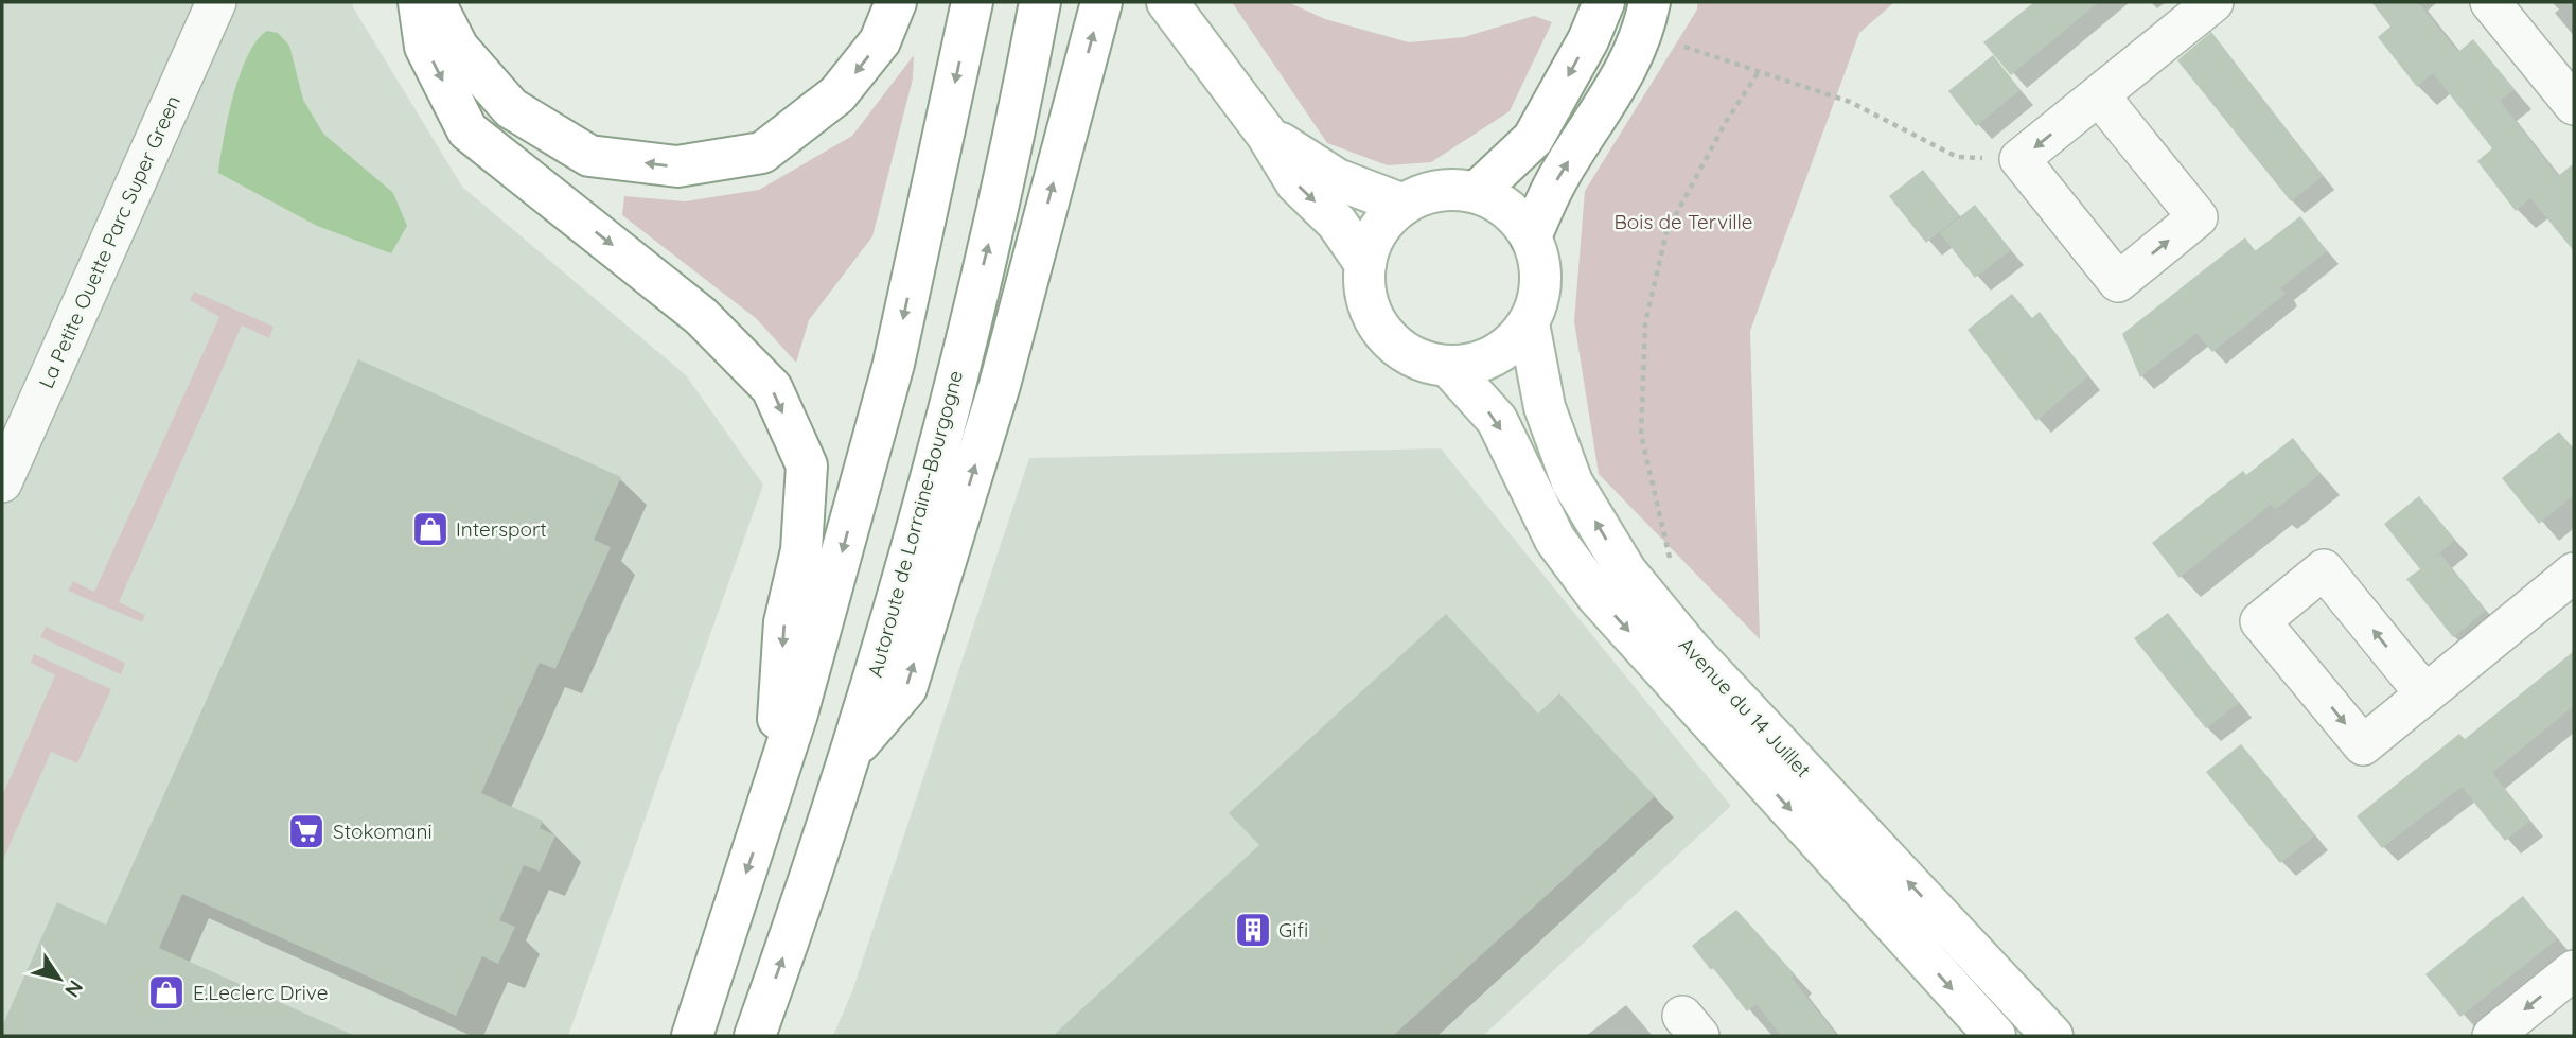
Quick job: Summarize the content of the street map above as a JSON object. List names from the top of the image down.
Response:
{
  "streets": {
    "main road": ["Autoroute de Lorraine-Bourgogne", "Avenue du 14 Juillet"],
    "street": ["La Petite Ouette Parc Super Green"]
  },
  "parks": ["Bois de Terville"],
  "places": {
    "shop": ["Intersport", "E.Leclerc Drive"],
    "supermarket": ["Stokomani"],
    "building": ["Gifi"]
  },
  "north": "bottom right"
}
